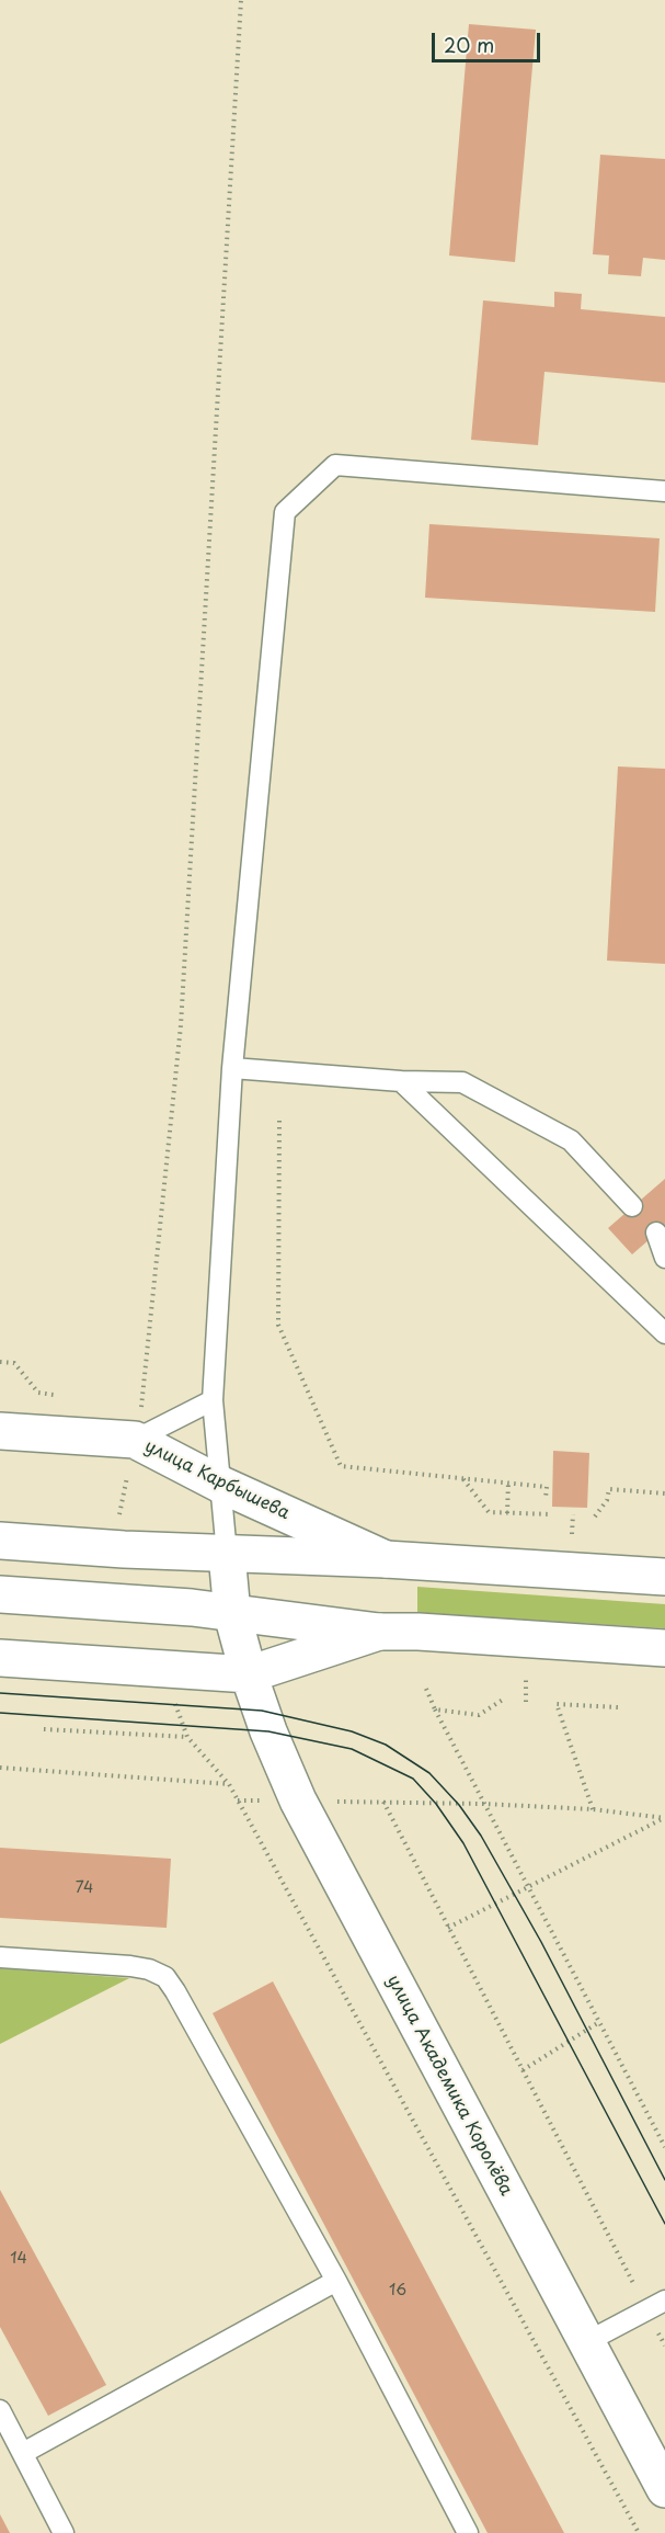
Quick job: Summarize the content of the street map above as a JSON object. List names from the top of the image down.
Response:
{
  "streets": {
    "street": ["улица Карбышева", "улица Академика Королёва"]
  },
  "crossings": [
    ["улица Карбышева", "улица Академика Королёва"]
  ],
  "house_numbers": ["74", "14", "16"],
  "scale_bar": "20 m"
}
